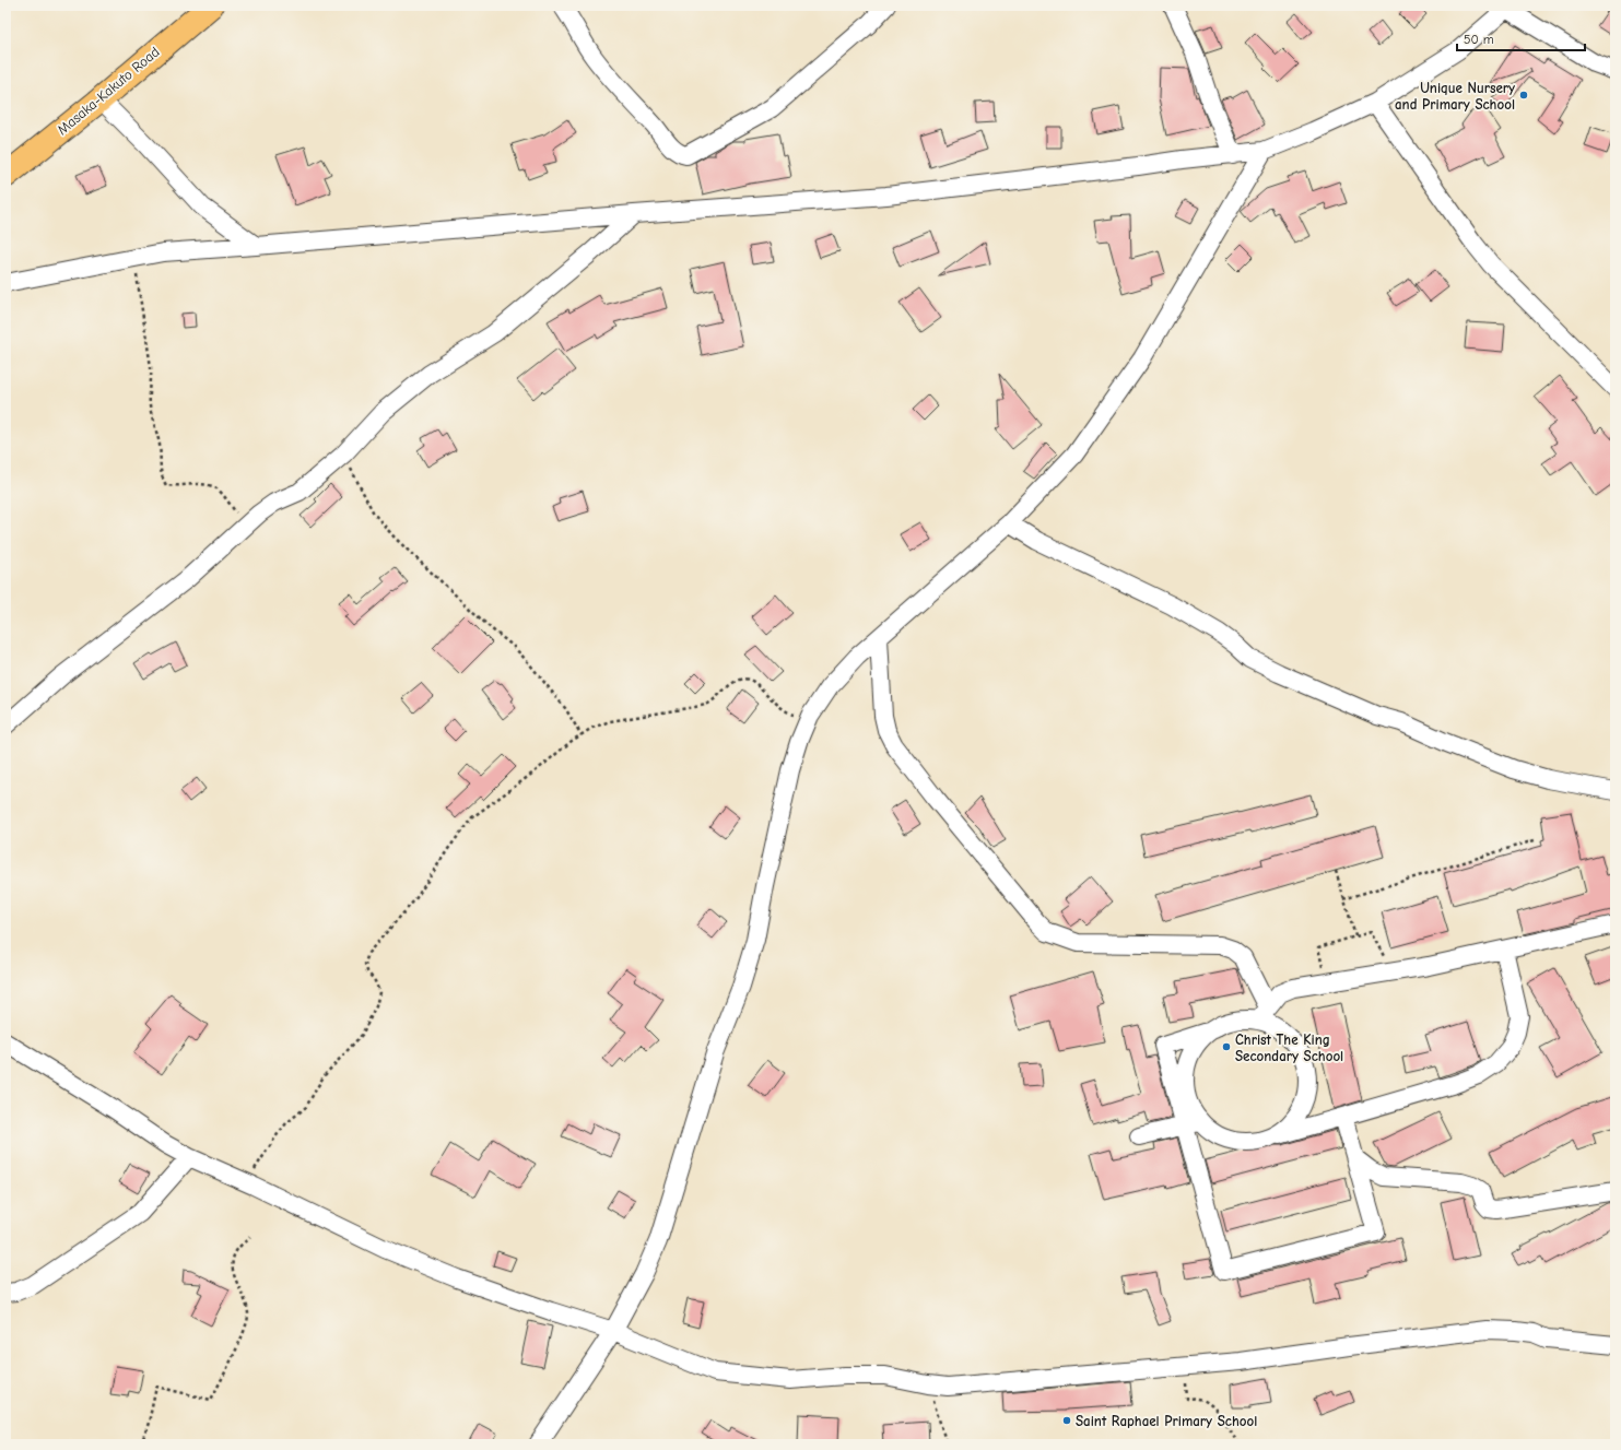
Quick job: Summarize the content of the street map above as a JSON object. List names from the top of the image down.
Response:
{
  "streets": {
    "highway": ["Masaka-Kakuto Road"]
  },
  "places": ["Unique Nursery and Primary School", "Christ The King Secondary School", "Saint Raphael Primary School"],
  "scale_bar": "50 m"
}
